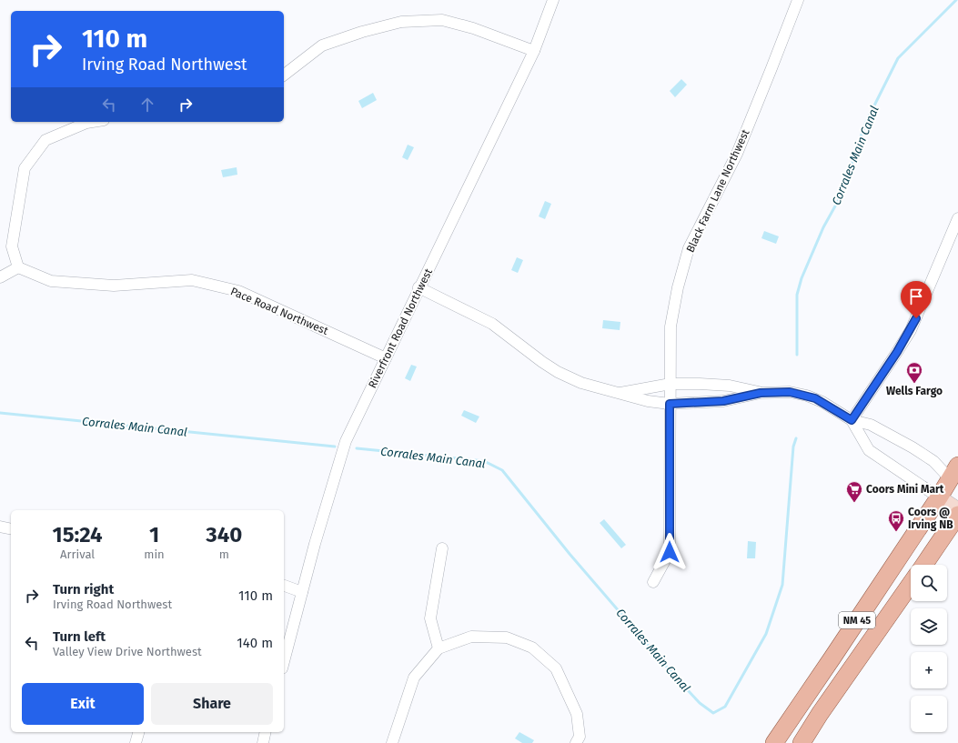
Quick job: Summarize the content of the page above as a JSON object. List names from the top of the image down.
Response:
{
  "streets": {
    "main road": ["NM 45"],
    "street": ["Black Farm Lane Northwest", "Pace Road Northwest", "Riverfront Road Northwest"]
  },
  "crossings": [
    ["Pace Road Northwest", "Riverfront Road Northwest"]
  ],
  "water": ["Corrales Main Canal"],
  "places": {
    "bank": ["Wells Fargo"],
    "supermarket": ["Coors Mini Mart"],
    "bus stop": ["Coors @ Irving NB"]
  },
  "page": {
    "turn": ["110 m", "Irving Road Northwest"],
    "eta": [
      "15:24",
      "Arrival",
      "1",
      "min",
      "340",
      "m"
    ],
    "map_buttons": ["+", "−"],
    "list": [
      {
        "name": "Turn right",
        "note": "Irving Road Northwest",
        "value": "110 m"
      },
      {
        "name": "Turn left",
        "note": "Valley View Drive Northwest",
        "value": "140 m"
      }
    ],
    "buttons": ["Exit", "Share"]
  }
}
